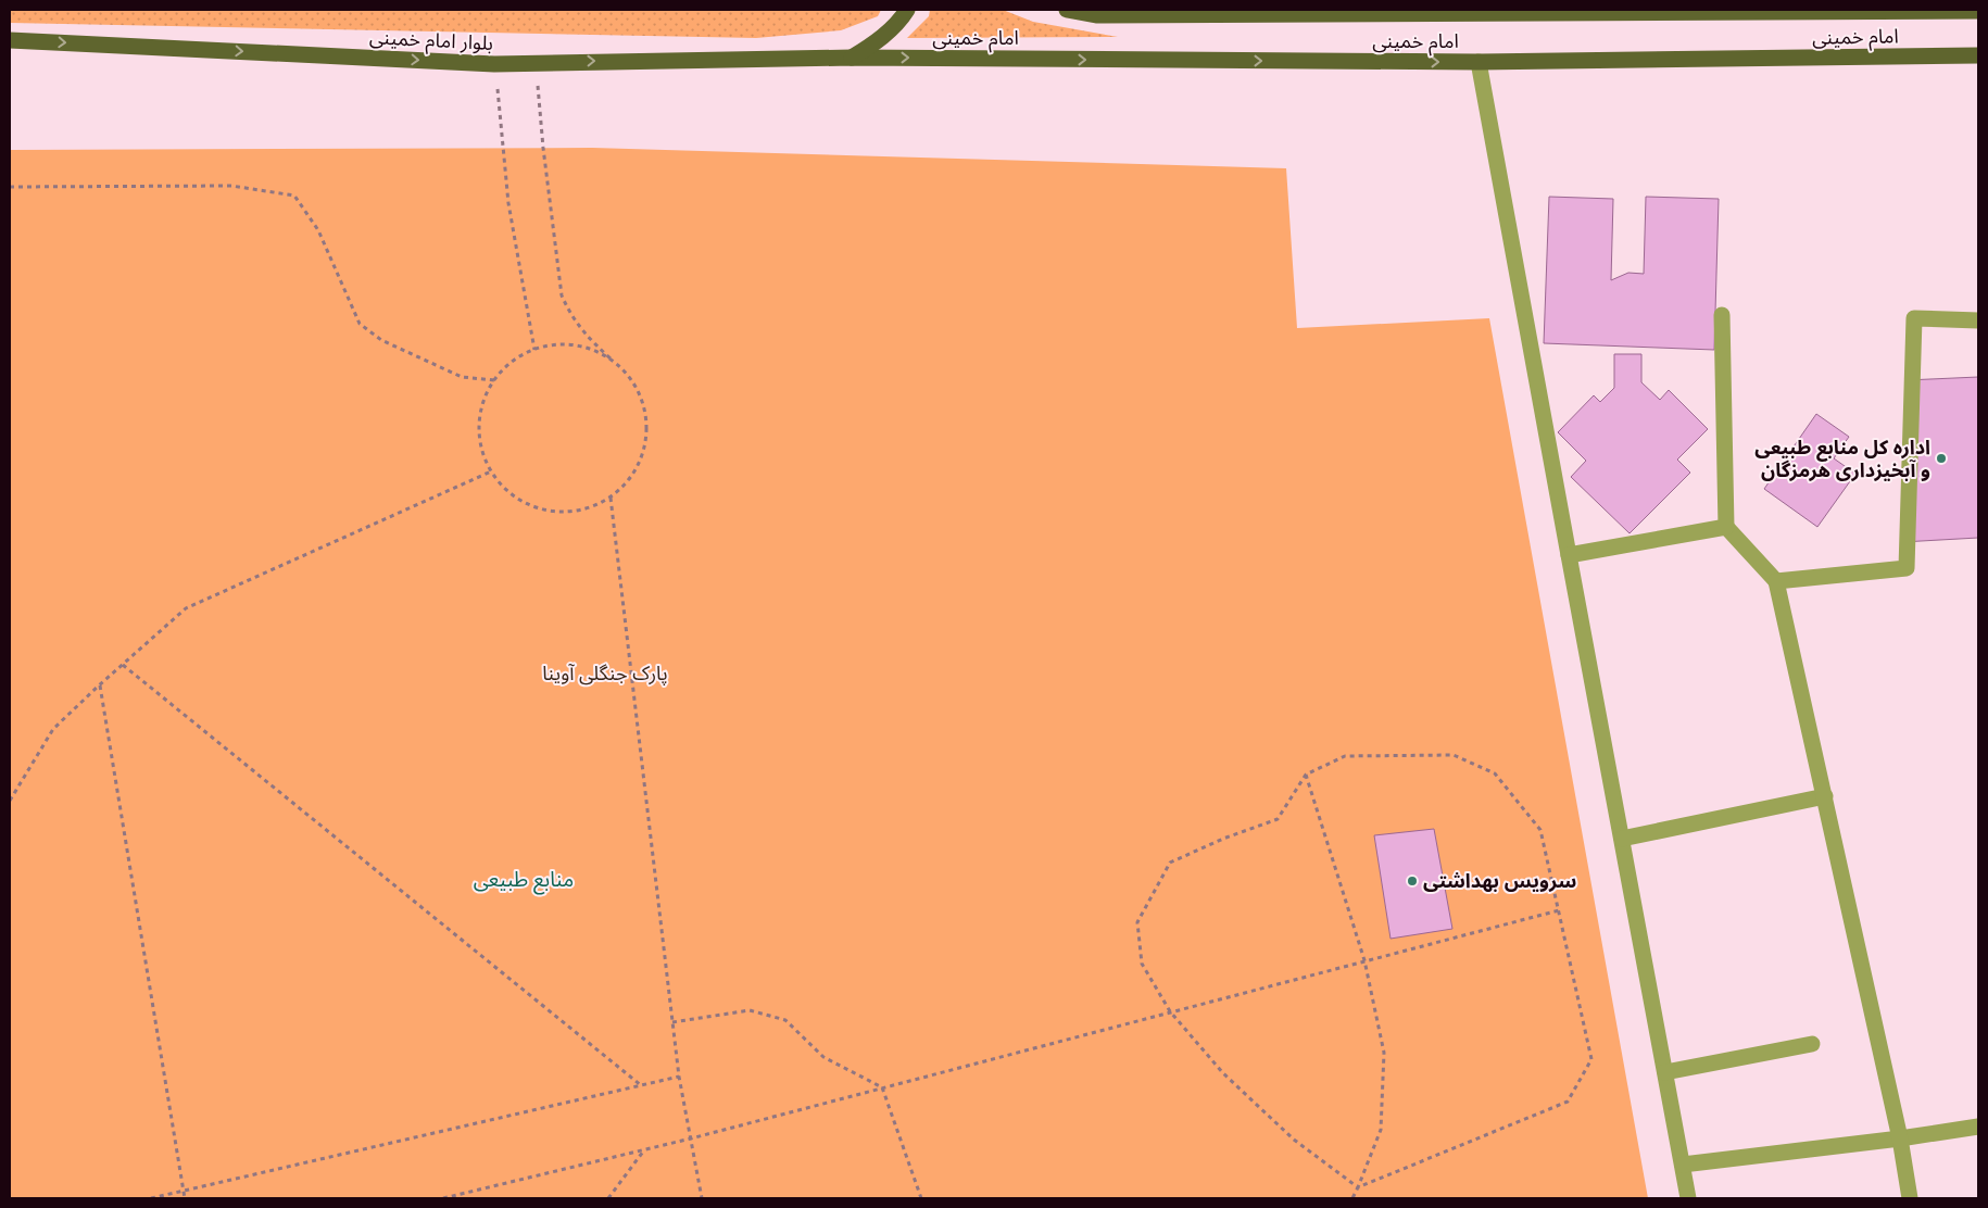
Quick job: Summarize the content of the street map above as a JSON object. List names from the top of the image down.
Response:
{
  "streets": {
    "main road": ["امام خمینی", "بلوار امام خمینی"]
  },
  "crossings": [
    ["امام خمینی", "بلوار امام خمینی"]
  ],
  "one_way": ["بلوار امام خمینی"],
  "districts": ["منابع طبیعی"],
  "parks": ["پارک جنگلی آوینا"],
  "places": ["اداره کل منابع طبیعی و آبخیزداری هرمزگان", "سرویس بهداشتی"]
}
